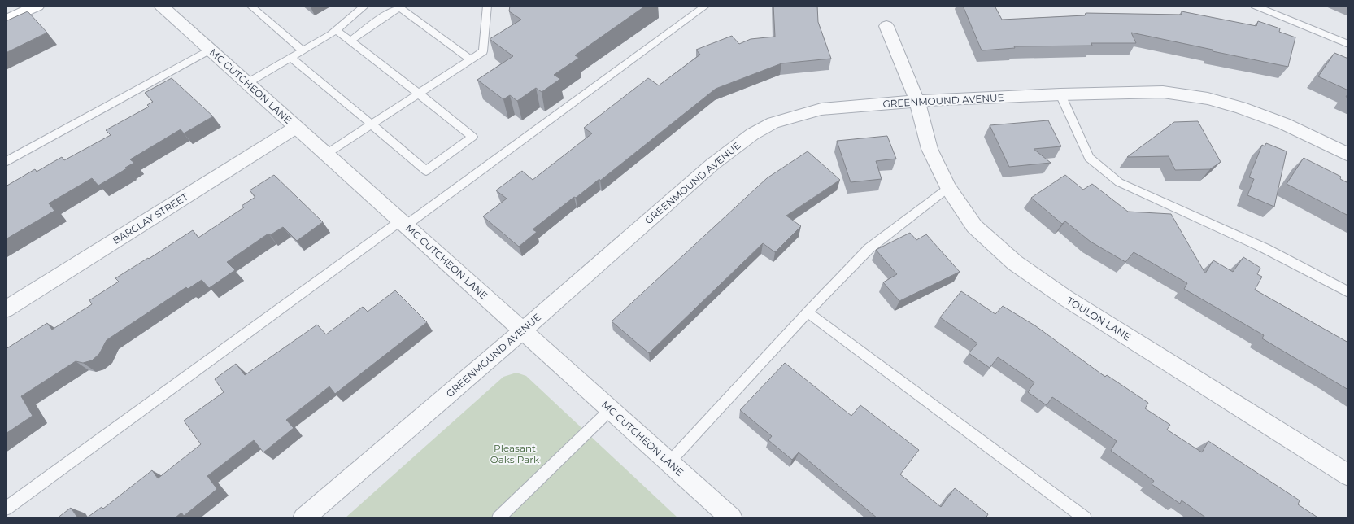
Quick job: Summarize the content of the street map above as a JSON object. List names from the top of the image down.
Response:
{
  "streets": {
    "street": [
      "MC CUTCHEON LANE",
      "GREENMOUND AVENUE",
      "BARCLAY STREET",
      "TOULON LANE"
    ]
  },
  "crossings": [
    ["MC CUTCHEON LANE", "GREENMOUND AVENUE"],
    ["MC CUTCHEON LANE", "BARCLAY STREET"],
    ["GREENMOUND AVENUE", "TOULON LANE"]
  ],
  "parks": ["Pleasant Oaks Park"]
}
